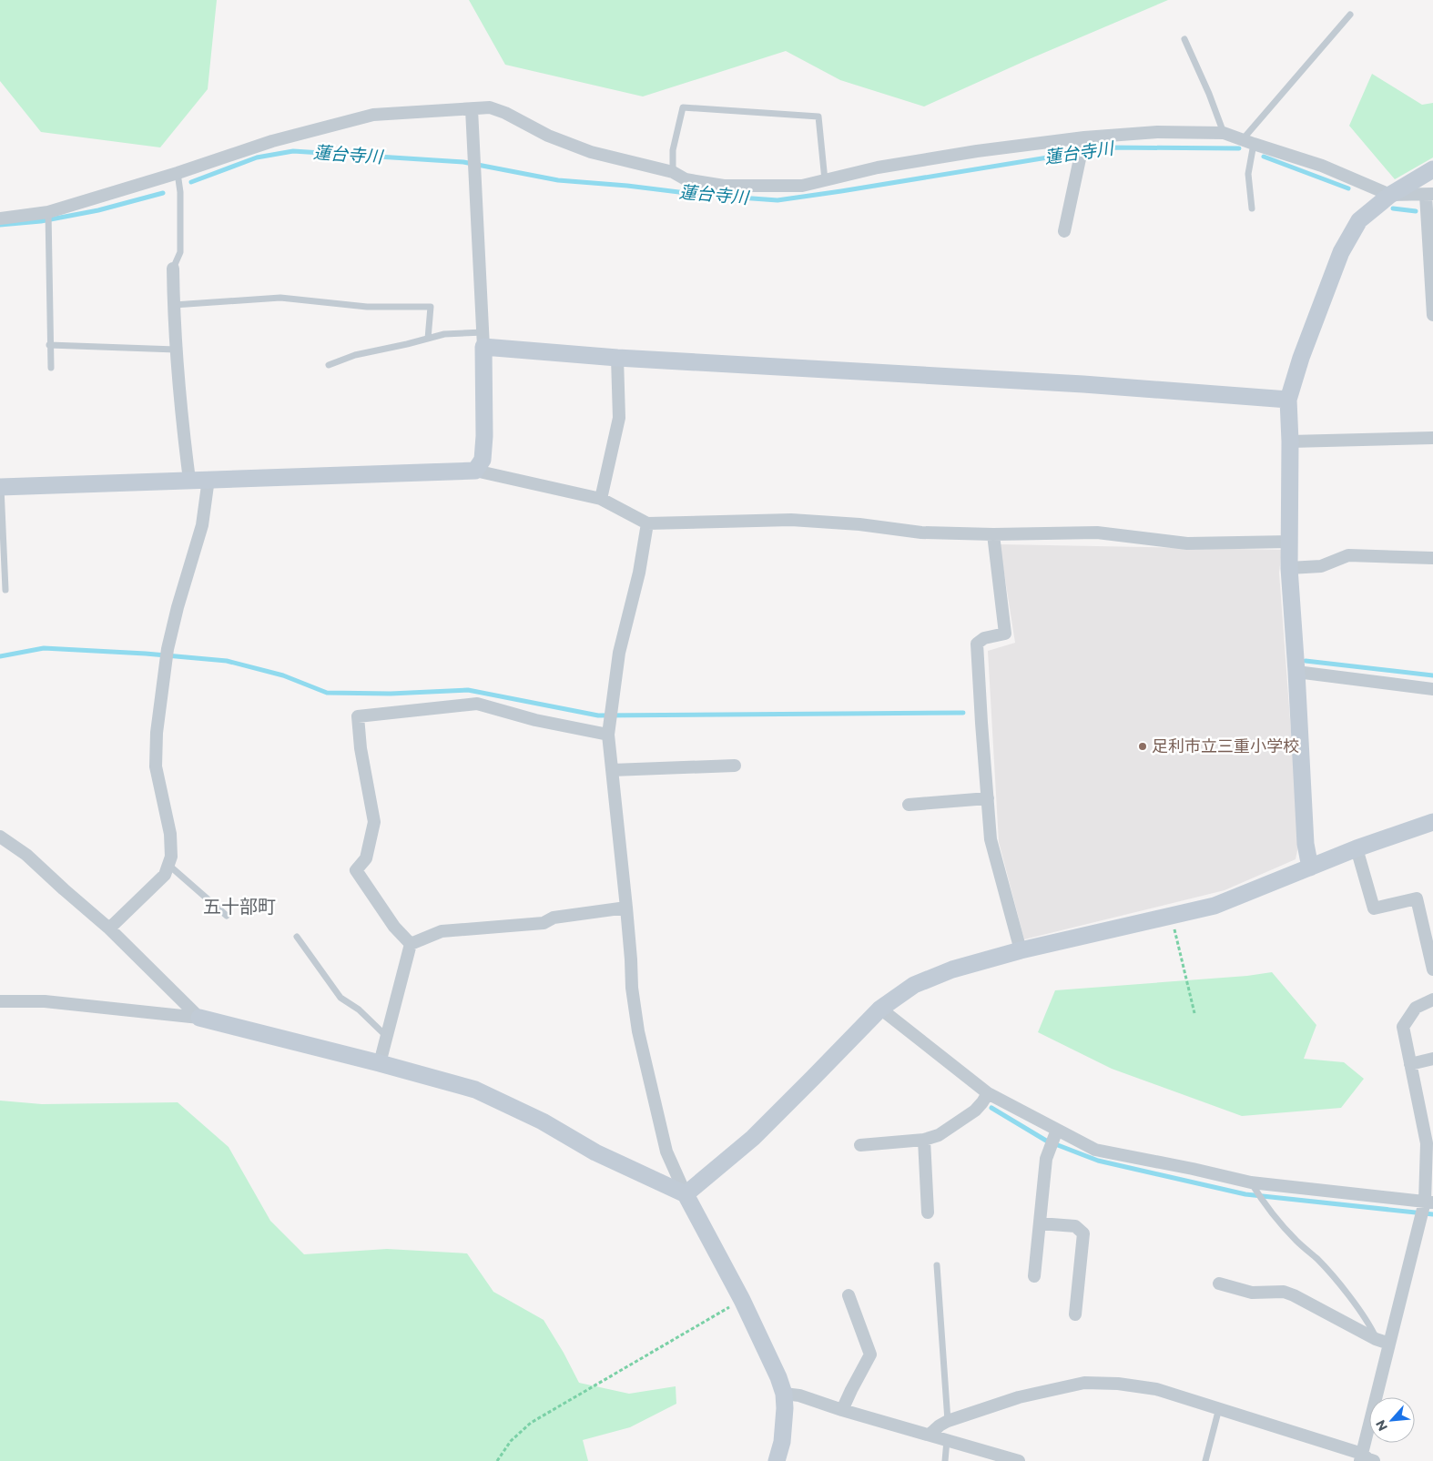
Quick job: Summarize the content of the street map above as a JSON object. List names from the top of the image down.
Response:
{
  "districts": ["五十部町"],
  "water": ["蓮台寺川"],
  "places": ["足利市立三重小学校"],
  "north": "bottom left"
}
